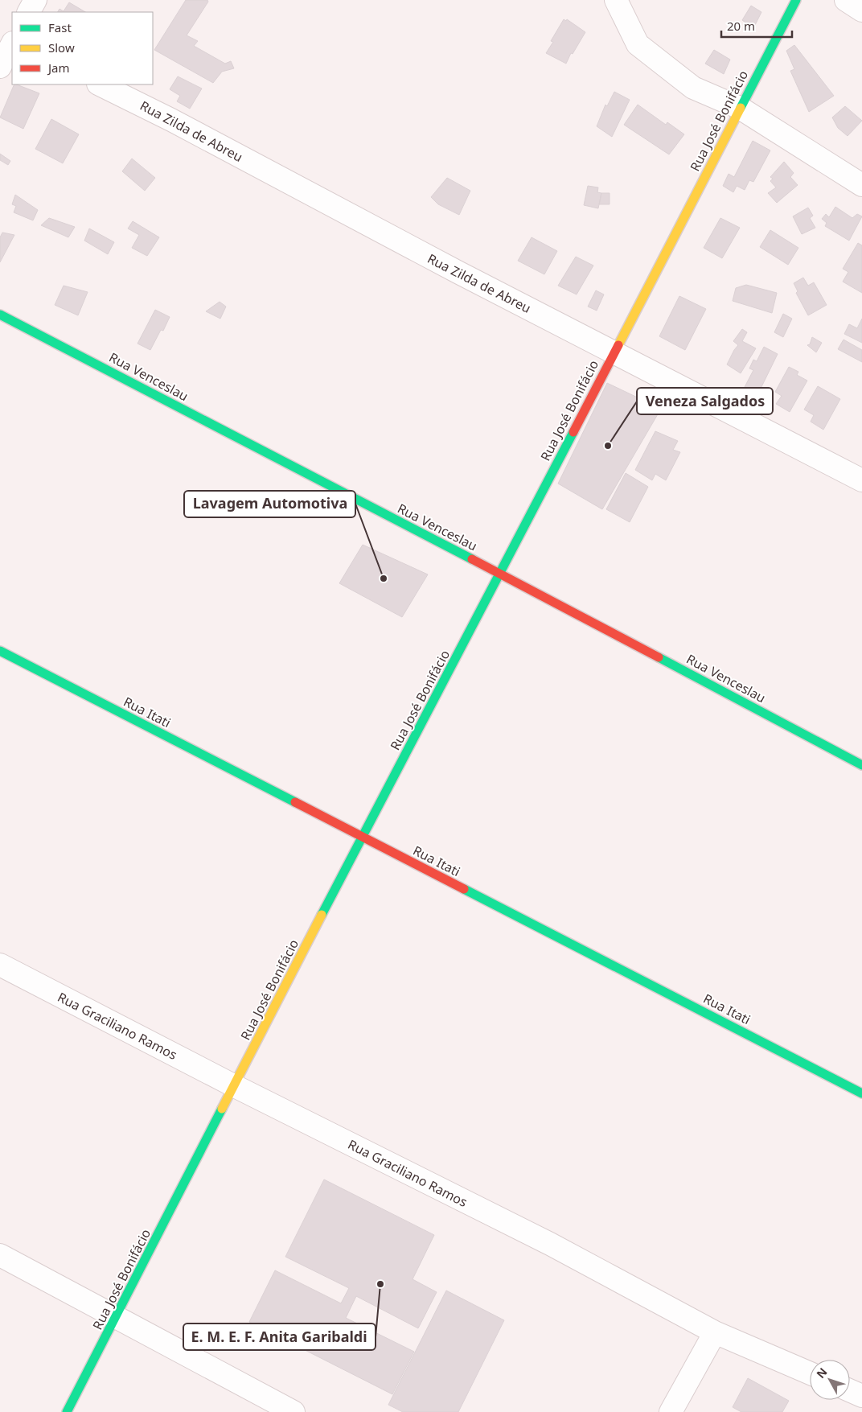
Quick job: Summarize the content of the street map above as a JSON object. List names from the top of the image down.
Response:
{
  "streets": {
    "street": [
      "Rua José Bonifácio",
      "Rua Zilda de Abreu",
      "Rua Venceslau",
      "Rua Itati",
      "Rua Graciliano Ramos"
    ]
  },
  "crossings": [
    ["Rua José Bonifácio", "Rua Zilda de Abreu"],
    ["Rua José Bonifácio", "Rua Venceslau"],
    ["Rua José Bonifácio", "Rua Itati"],
    ["Rua José Bonifácio", "Rua Graciliano Ramos"]
  ],
  "places": ["Veneza Salgados", "Lavagem Automotiva", "E. M. E. F. Anita Garibaldi"],
  "legend": ["Fast", "Slow", "Jam"],
  "scale_bar": "20 m",
  "north": "top left"
}
